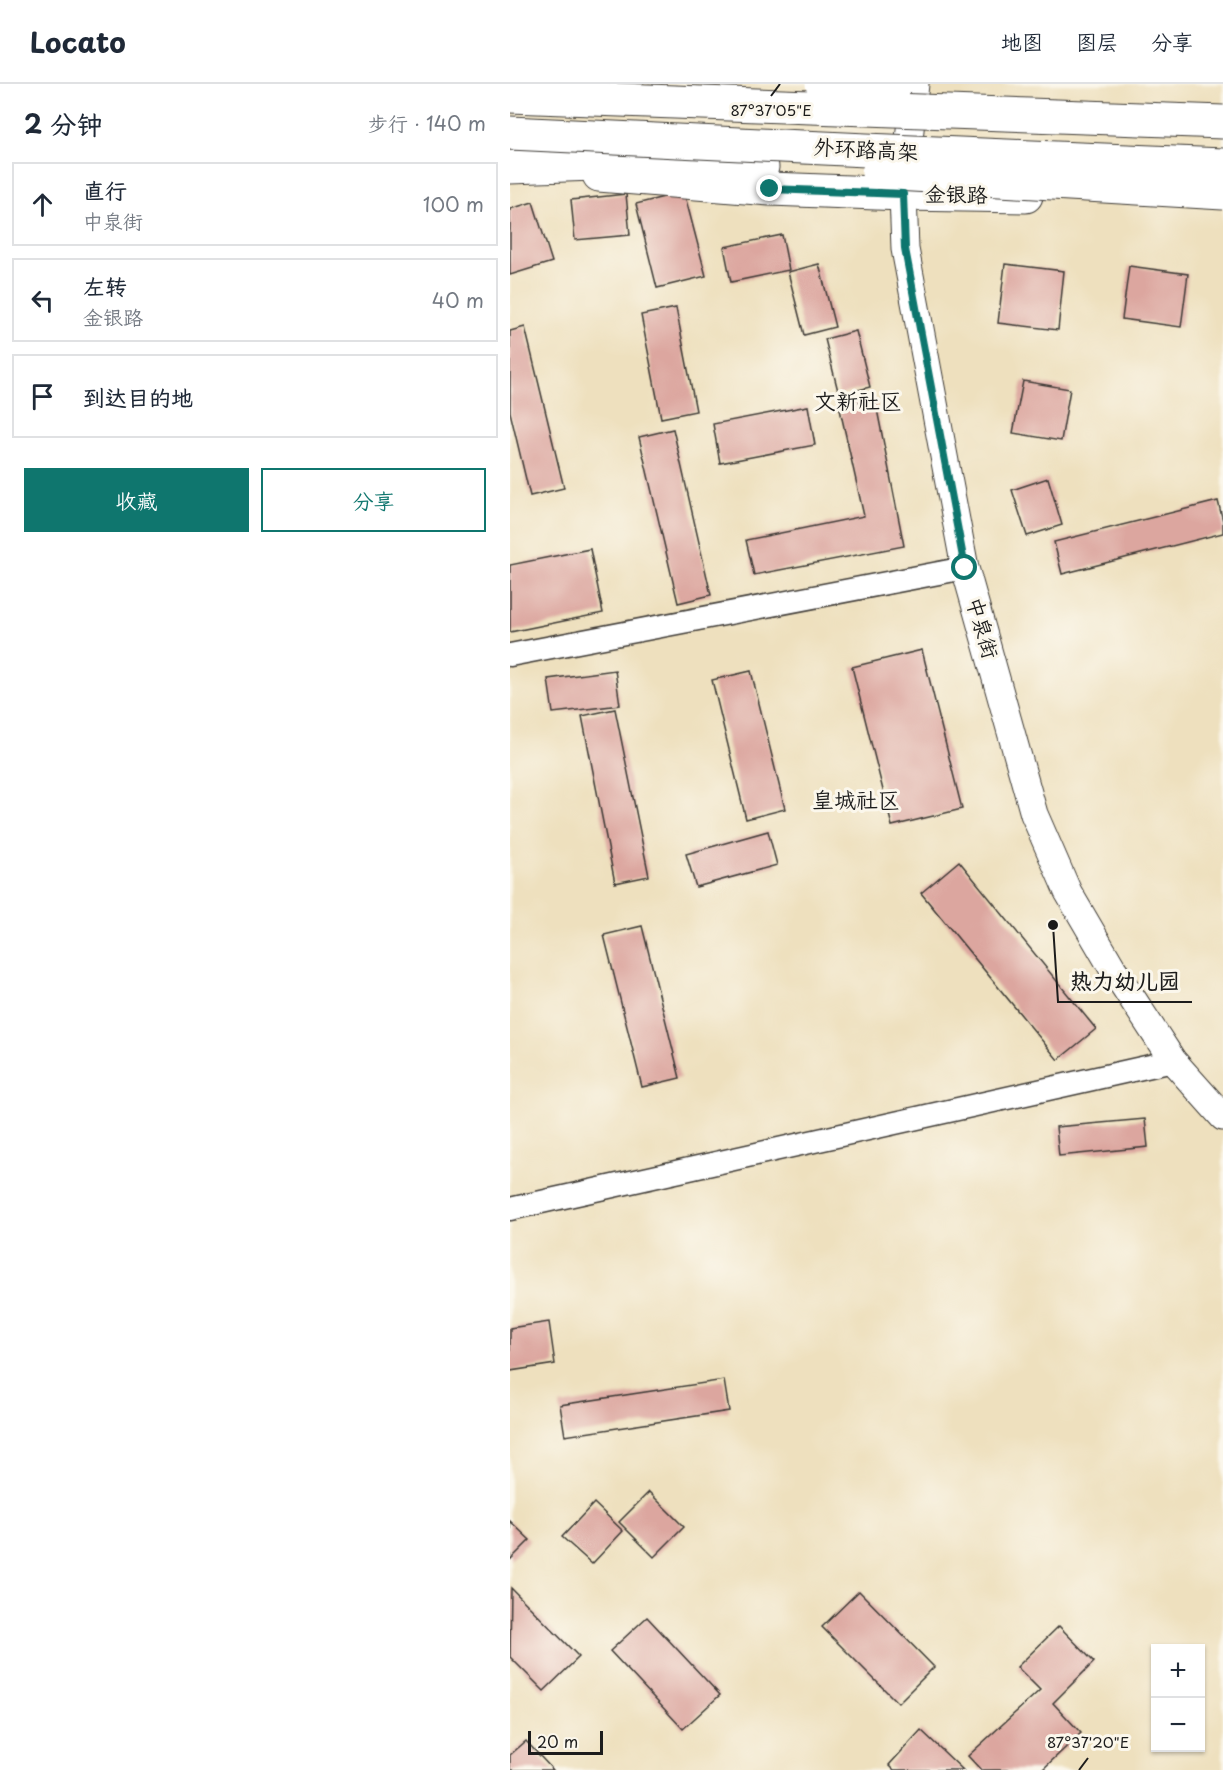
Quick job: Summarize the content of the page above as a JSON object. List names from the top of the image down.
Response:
{
  "streets": {
    "main road": ["外环路高架", "金银路"],
    "street": ["中泉街"]
  },
  "crossings": [
    ["金银路", "中泉街"]
  ],
  "districts": ["文新社区", "皇城社区"],
  "places": ["热力幼儿园"],
  "scale_bar": "20 m",
  "page": {
    "header": "Locato",
    "nav": ["地图", "图层", "分享"],
    "heading": ["2 分钟", "步行 · 140 m"],
    "list": [
      ["直行", "中泉街", "100 m"],
      ["左转", "金银路", "40 m"],
      "到达目的地"
    ],
    "buttons": ["收藏", "分享"],
    "map_buttons": ["+", "−"],
    "scale": "20 m"
  },
  "coordinates": ["87°37'05\"E", "87°37'20\"E"]
}
